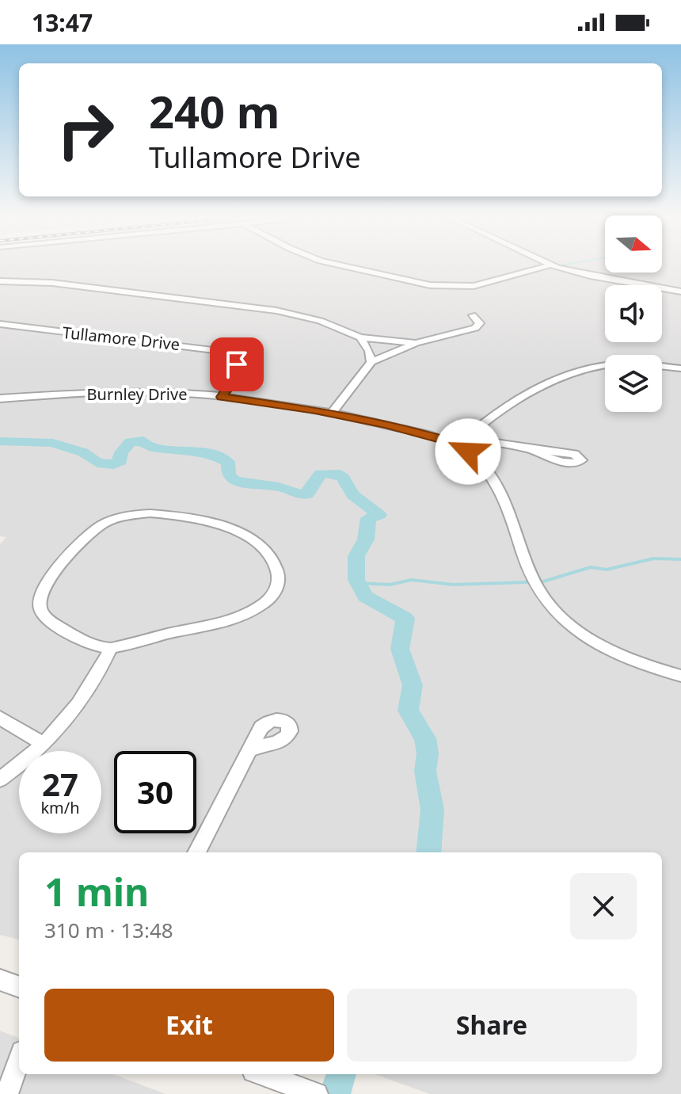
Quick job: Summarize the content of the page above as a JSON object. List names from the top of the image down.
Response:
{
  "streets": {
    "street": ["Tullamore Drive", "Burnley Drive"]
  },
  "crossings": [
    ["Tullamore Drive", "Burnley Drive"]
  ],
  "north": "right",
  "page": {
    "status": "13:47",
    "turn": ["240 m", "Tullamore Drive"],
    "speed": "27 km/h",
    "limit": "30",
    "heading": ["1 min", "310 m · 13:48"],
    "buttons": ["Exit", "Share"]
  }
}
